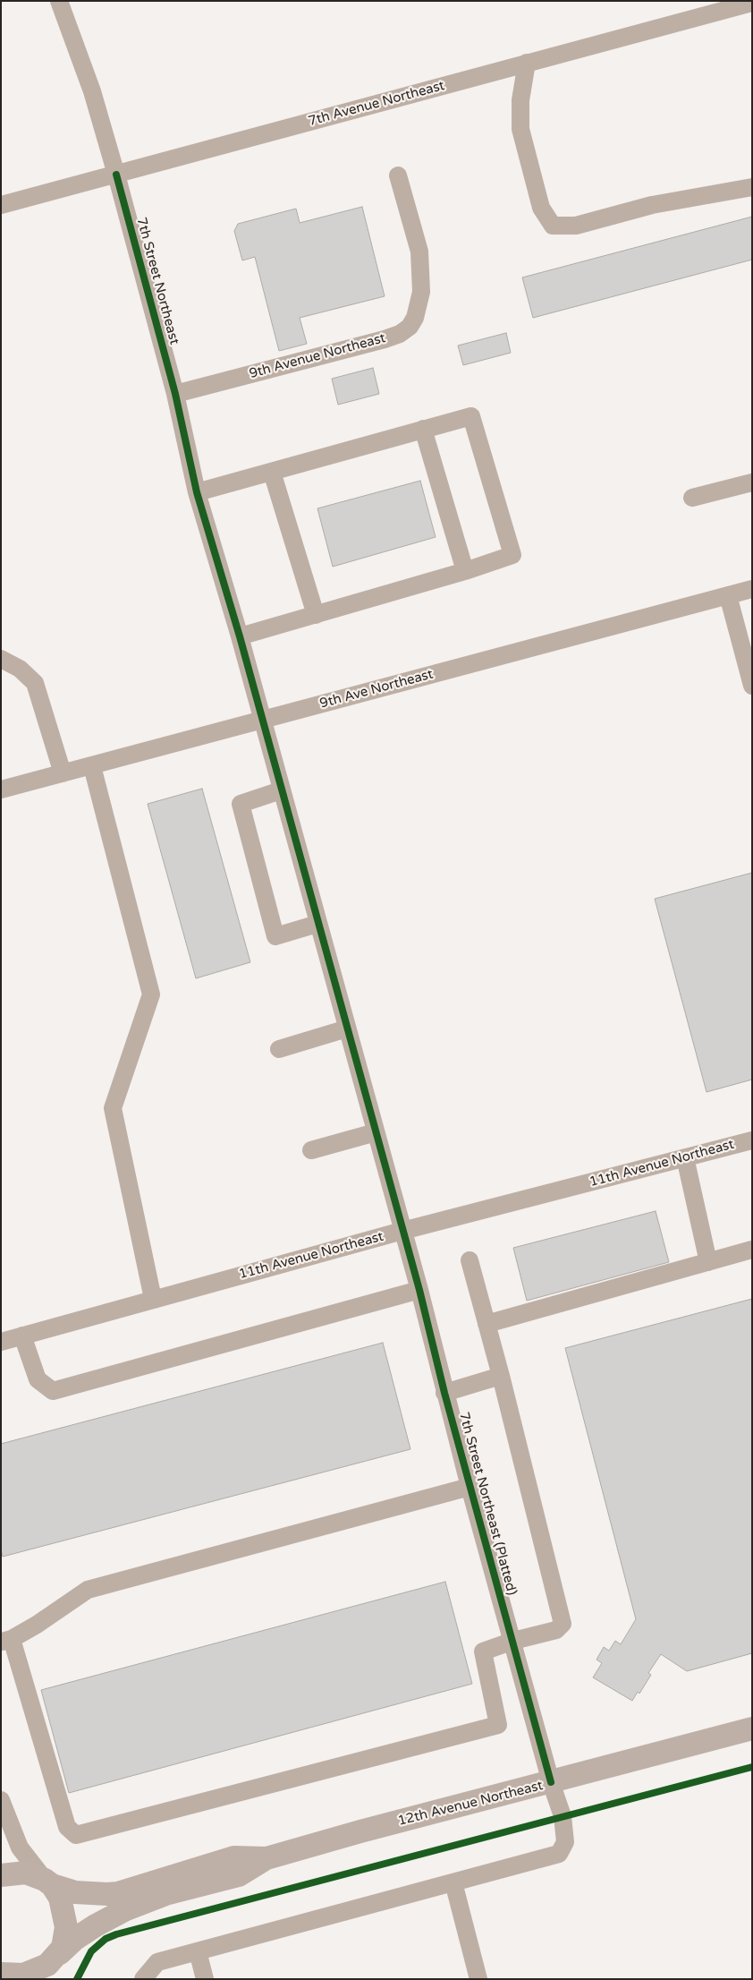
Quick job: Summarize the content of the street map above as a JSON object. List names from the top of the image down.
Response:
{
  "streets": {
    "main road": ["12th Avenue Northeast"],
    "street": [
      "7th Avenue Northeast",
      "7th Street Northeast",
      "9th Avenue Northeast",
      "9th Ave Northeast",
      "11th Avenue Northeast",
      "7th Street Northeast (Platted)"
    ]
  },
  "crossings": [
    ["7th Avenue Northeast", "7th Street Northeast"],
    ["7th Street Northeast", "9th Avenue Northeast"],
    ["7th Street Northeast", "9th Ave Northeast"],
    ["7th Street Northeast", "7th Street Northeast (Platted)"],
    ["11th Avenue Northeast", "7th Street Northeast (Platted)"],
    ["7th Street Northeast (Platted)", "12th Avenue Northeast"]
  ]
}
